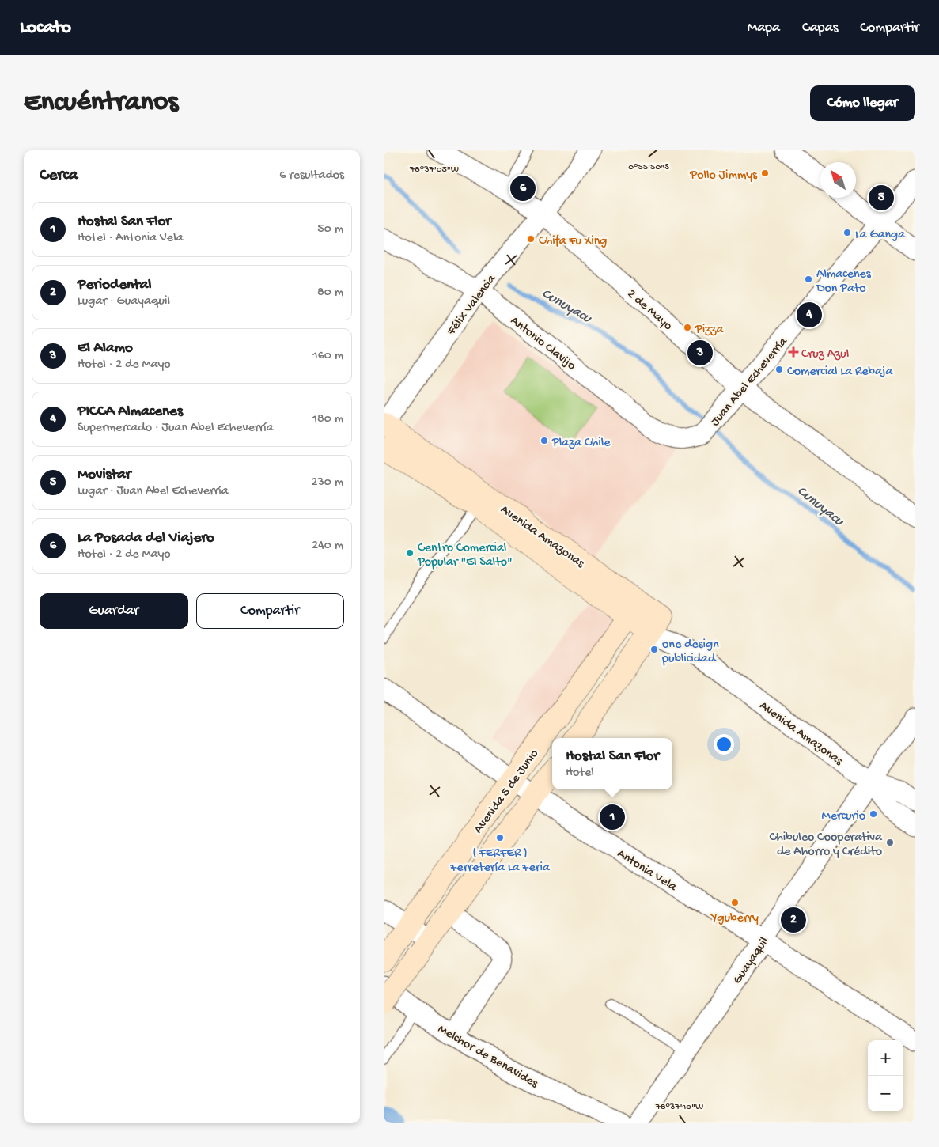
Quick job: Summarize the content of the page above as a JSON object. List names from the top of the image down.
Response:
{
  "streets": {
    "main road": ["Avenida Amazonas", "Avenida 5 de Junio"],
    "street": [
      "Félix Valencia",
      "2 de Mayo",
      "Antonio Clavijo",
      "Juan Abel Echeverría",
      "Antonia Vela",
      "Guayaquil",
      "Melchor de Benavides"
    ]
  },
  "crossings": [
    ["Félix Valencia", "2 de Mayo"],
    ["Félix Valencia", "Antonio Clavijo"],
    ["Félix Valencia", "Avenida Amazonas"],
    ["2 de Mayo", "Juan Abel Echeverría"],
    ["Antonio Clavijo", "Juan Abel Echeverría"],
    ["Avenida Amazonas", "Avenida 5 de Junio"],
    ["Avenida Amazonas", "Guayaquil"],
    ["Avenida 5 de Junio", "Antonia Vela"],
    ["Antonia Vela", "Guayaquil"]
  ],
  "water": ["Cunuyacu"],
  "places": {
    "other": [
      "Pollo Jimmys",
      "La Ganga",
      "Chifa Fu Xing",
      "Almacenes Don Pato",
      "Pizza",
      "Comercial La Rebaja",
      "Plaza Chile",
      "Centro Comercial Popular \"El Salto\"",
      "one design publicidad",
      "Mercurio",
      "( FERFER ) Ferretería La Feria",
      "Chibuleo Cooperativa de Ahorro y Crédito",
      "Yguberry"
    ],
    "health": ["Cruz Azul"]
  },
  "north": "top left",
  "page": {
    "header": "Locato",
    "nav": ["Mapa", "Capas", "Compartir"],
    "buttons": [
      "Cómo llegar",
      ["Guardar", "Compartir"]
    ],
    "title": "Encuéntranos",
    "heading": ["Cerca", "6 resultados"],
    "pins": [
      "6",
      "5",
      "4",
      "3",
      "1",
      "2"
    ],
    "list": [
      {
        "mark": "1",
        "name": "Hostal San Flor",
        "note": "Hotel · Antonia Vela",
        "value": "50 m"
      },
      {
        "mark": "2",
        "name": "Periodental",
        "note": "Lugar · Guayaquil",
        "value": "80 m"
      },
      {
        "mark": "3",
        "name": "El Alamo",
        "note": "Hotel · 2 de Mayo",
        "value": "160 m"
      },
      {
        "mark": "4",
        "name": "PICCA Almacenes",
        "note": "Supermercado · Juan Abel Echeverría",
        "value": "180 m"
      },
      {
        "mark": "5",
        "name": "Movistar",
        "note": "Lugar · Juan Abel Echeverría",
        "value": "230 m"
      },
      {
        "mark": "6",
        "name": "La Posada del Viajero",
        "note": "Hotel · 2 de Mayo",
        "value": "240 m"
      }
    ],
    "popup": ["Hostal San Flor", "Hotel"],
    "map_buttons": ["+", "−"]
  },
  "coordinates": ["0°55'50\"S", "78°37'05\"W", "78°37'10\"W"]
}
